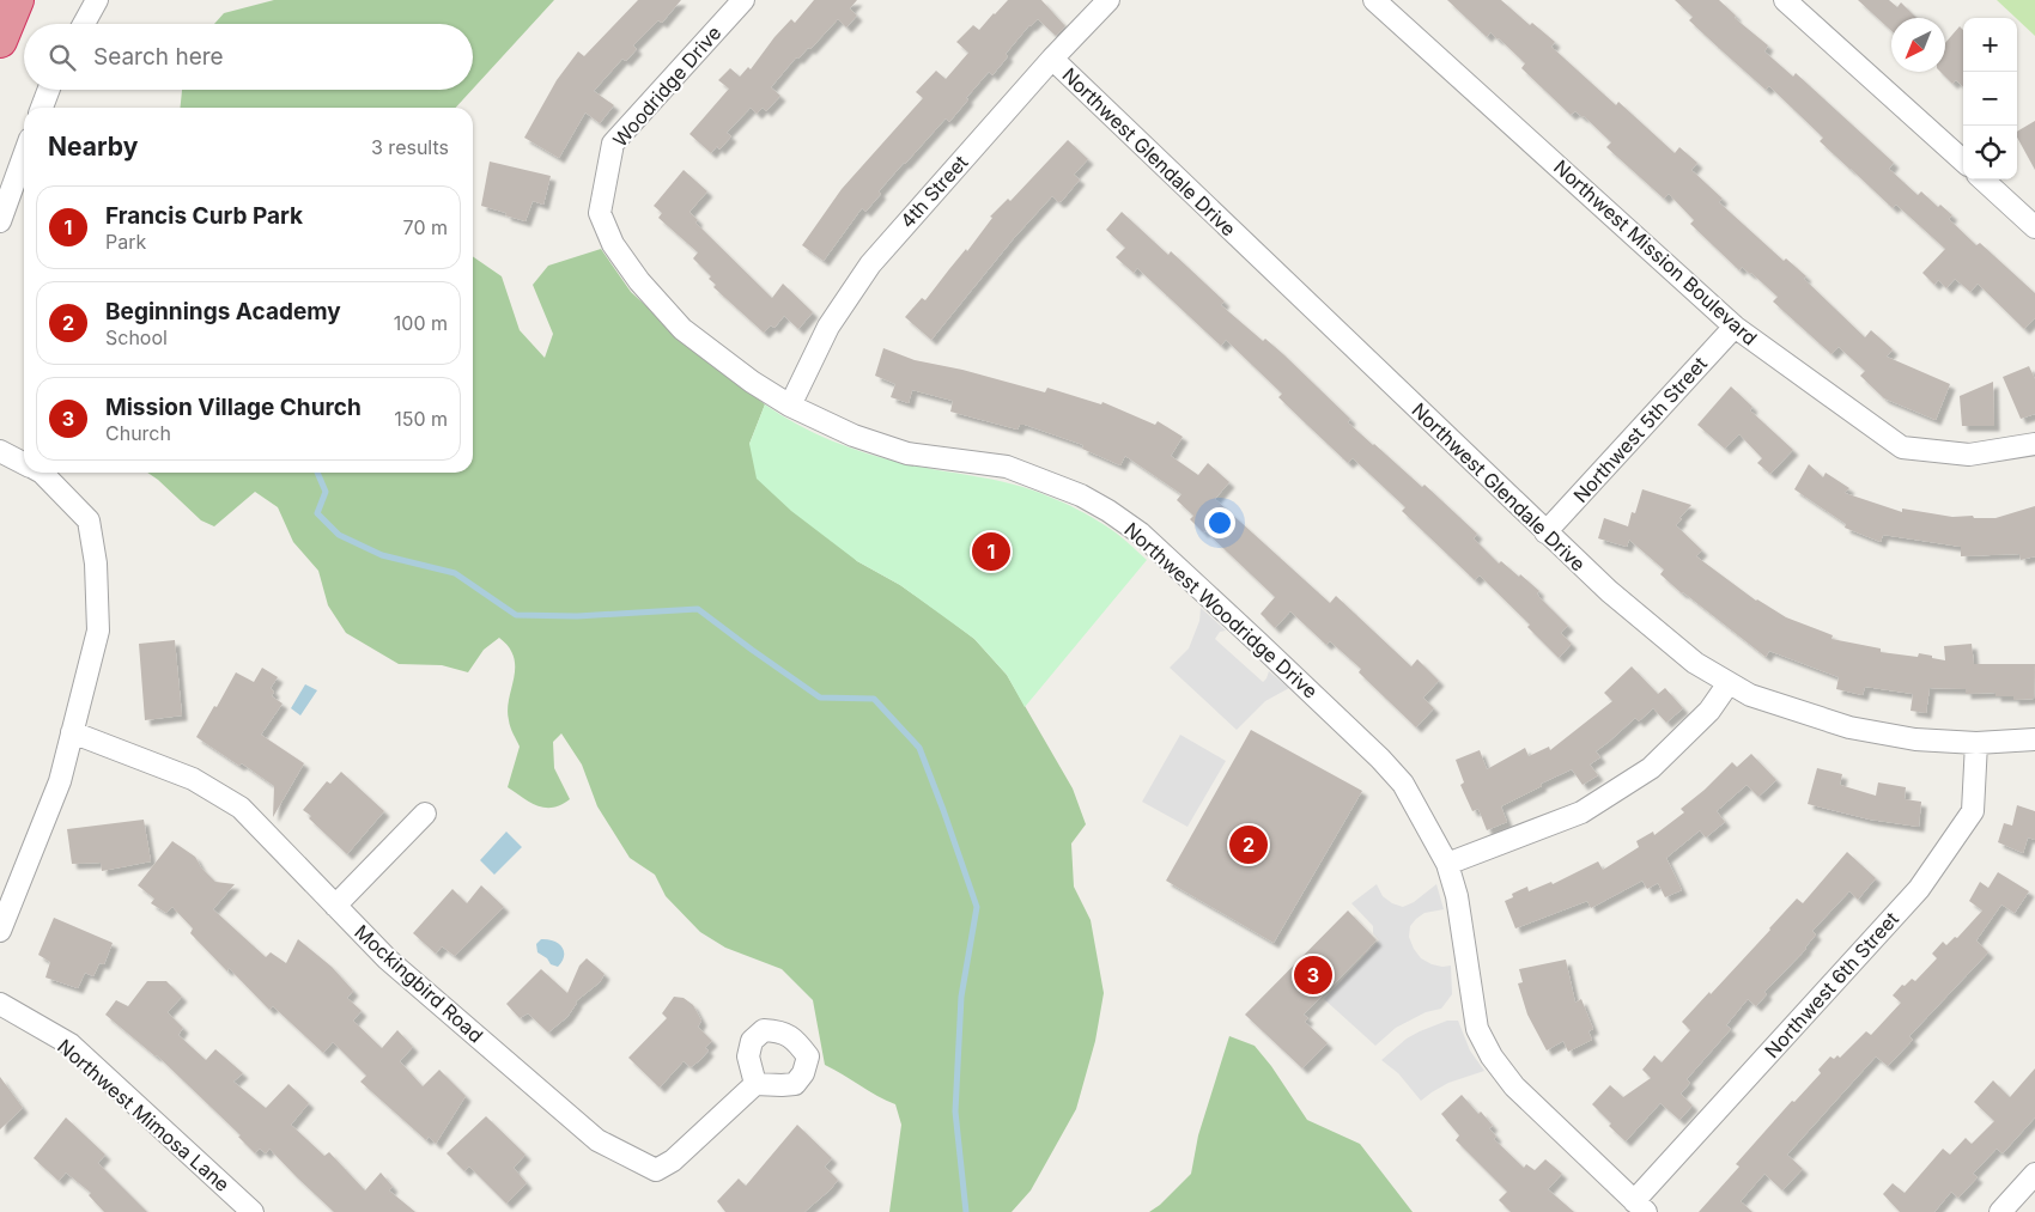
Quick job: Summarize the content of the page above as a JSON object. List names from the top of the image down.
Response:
{
  "streets": {
    "street": [
      "Woodridge Drive",
      "Northwest Glendale Drive",
      "4th Street",
      "Northwest Mission Boulevard",
      "Northwest 5th Street",
      "Northwest Woodridge Drive",
      "Mockingbird Road",
      "Northwest 6th Street",
      "Northwest Mimosa Lane"
    ]
  },
  "crossings": [
    ["Woodridge Drive", "Northwest Woodridge Drive"],
    ["Northwest Glendale Drive", "4th Street"],
    ["Northwest Glendale Drive", "Northwest 5th Street"],
    ["Northwest Glendale Drive", "Northwest 6th Street"],
    ["4th Street", "Northwest Woodridge Drive"],
    ["Northwest Mission Boulevard", "Northwest 5th Street"],
    ["Northwest Woodridge Drive", "Northwest 6th Street"]
  ],
  "north": "bottom left",
  "page": {
    "map_buttons": ["+", "−"],
    "search": "Search here",
    "heading": ["Nearby", "3 results"],
    "list": [
      {
        "mark": "1",
        "name": "Francis Curb Park",
        "note": "Park",
        "value": "70 m"
      },
      {
        "mark": "2",
        "name": "Beginnings Academy",
        "note": "School",
        "value": "100 m"
      },
      {
        "mark": "3",
        "name": "Mission Village Church",
        "note": "Church",
        "value": "150 m"
      }
    ],
    "pins": ["1", "2", "3"]
  }
}
